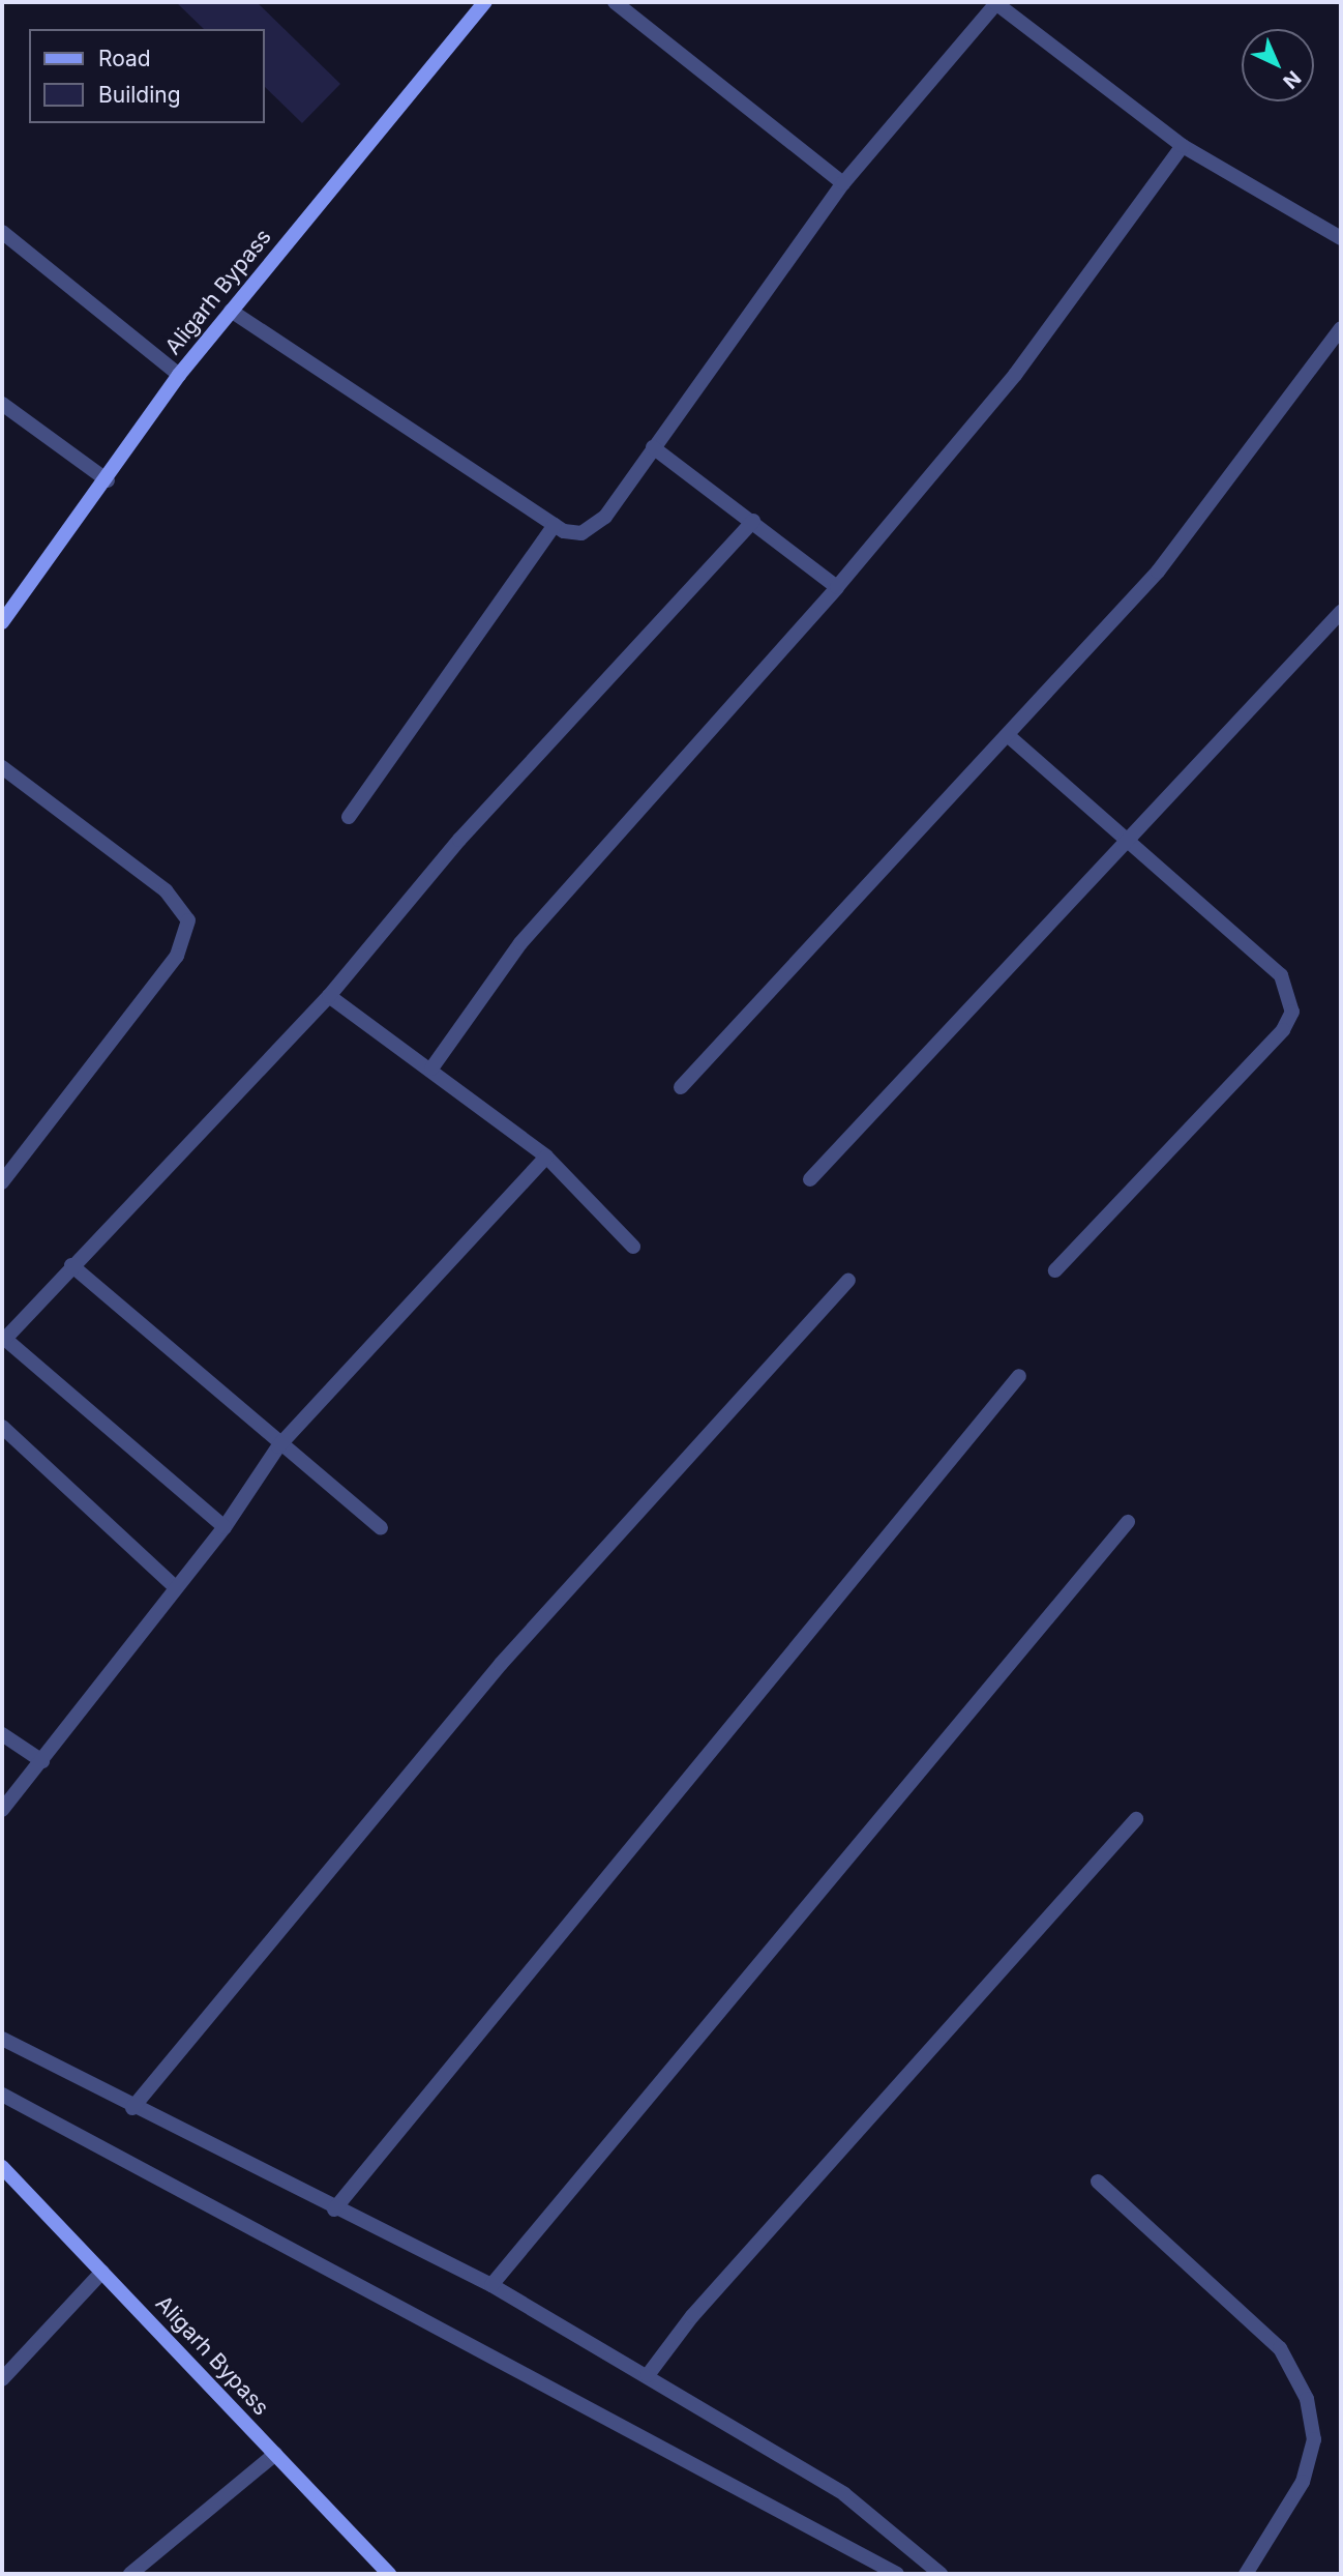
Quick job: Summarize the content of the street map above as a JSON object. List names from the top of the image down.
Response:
{
  "streets": {
    "main road": ["Aligarh Bypass"]
  },
  "legend": ["Road", "Building"],
  "north": "bottom right"
}
